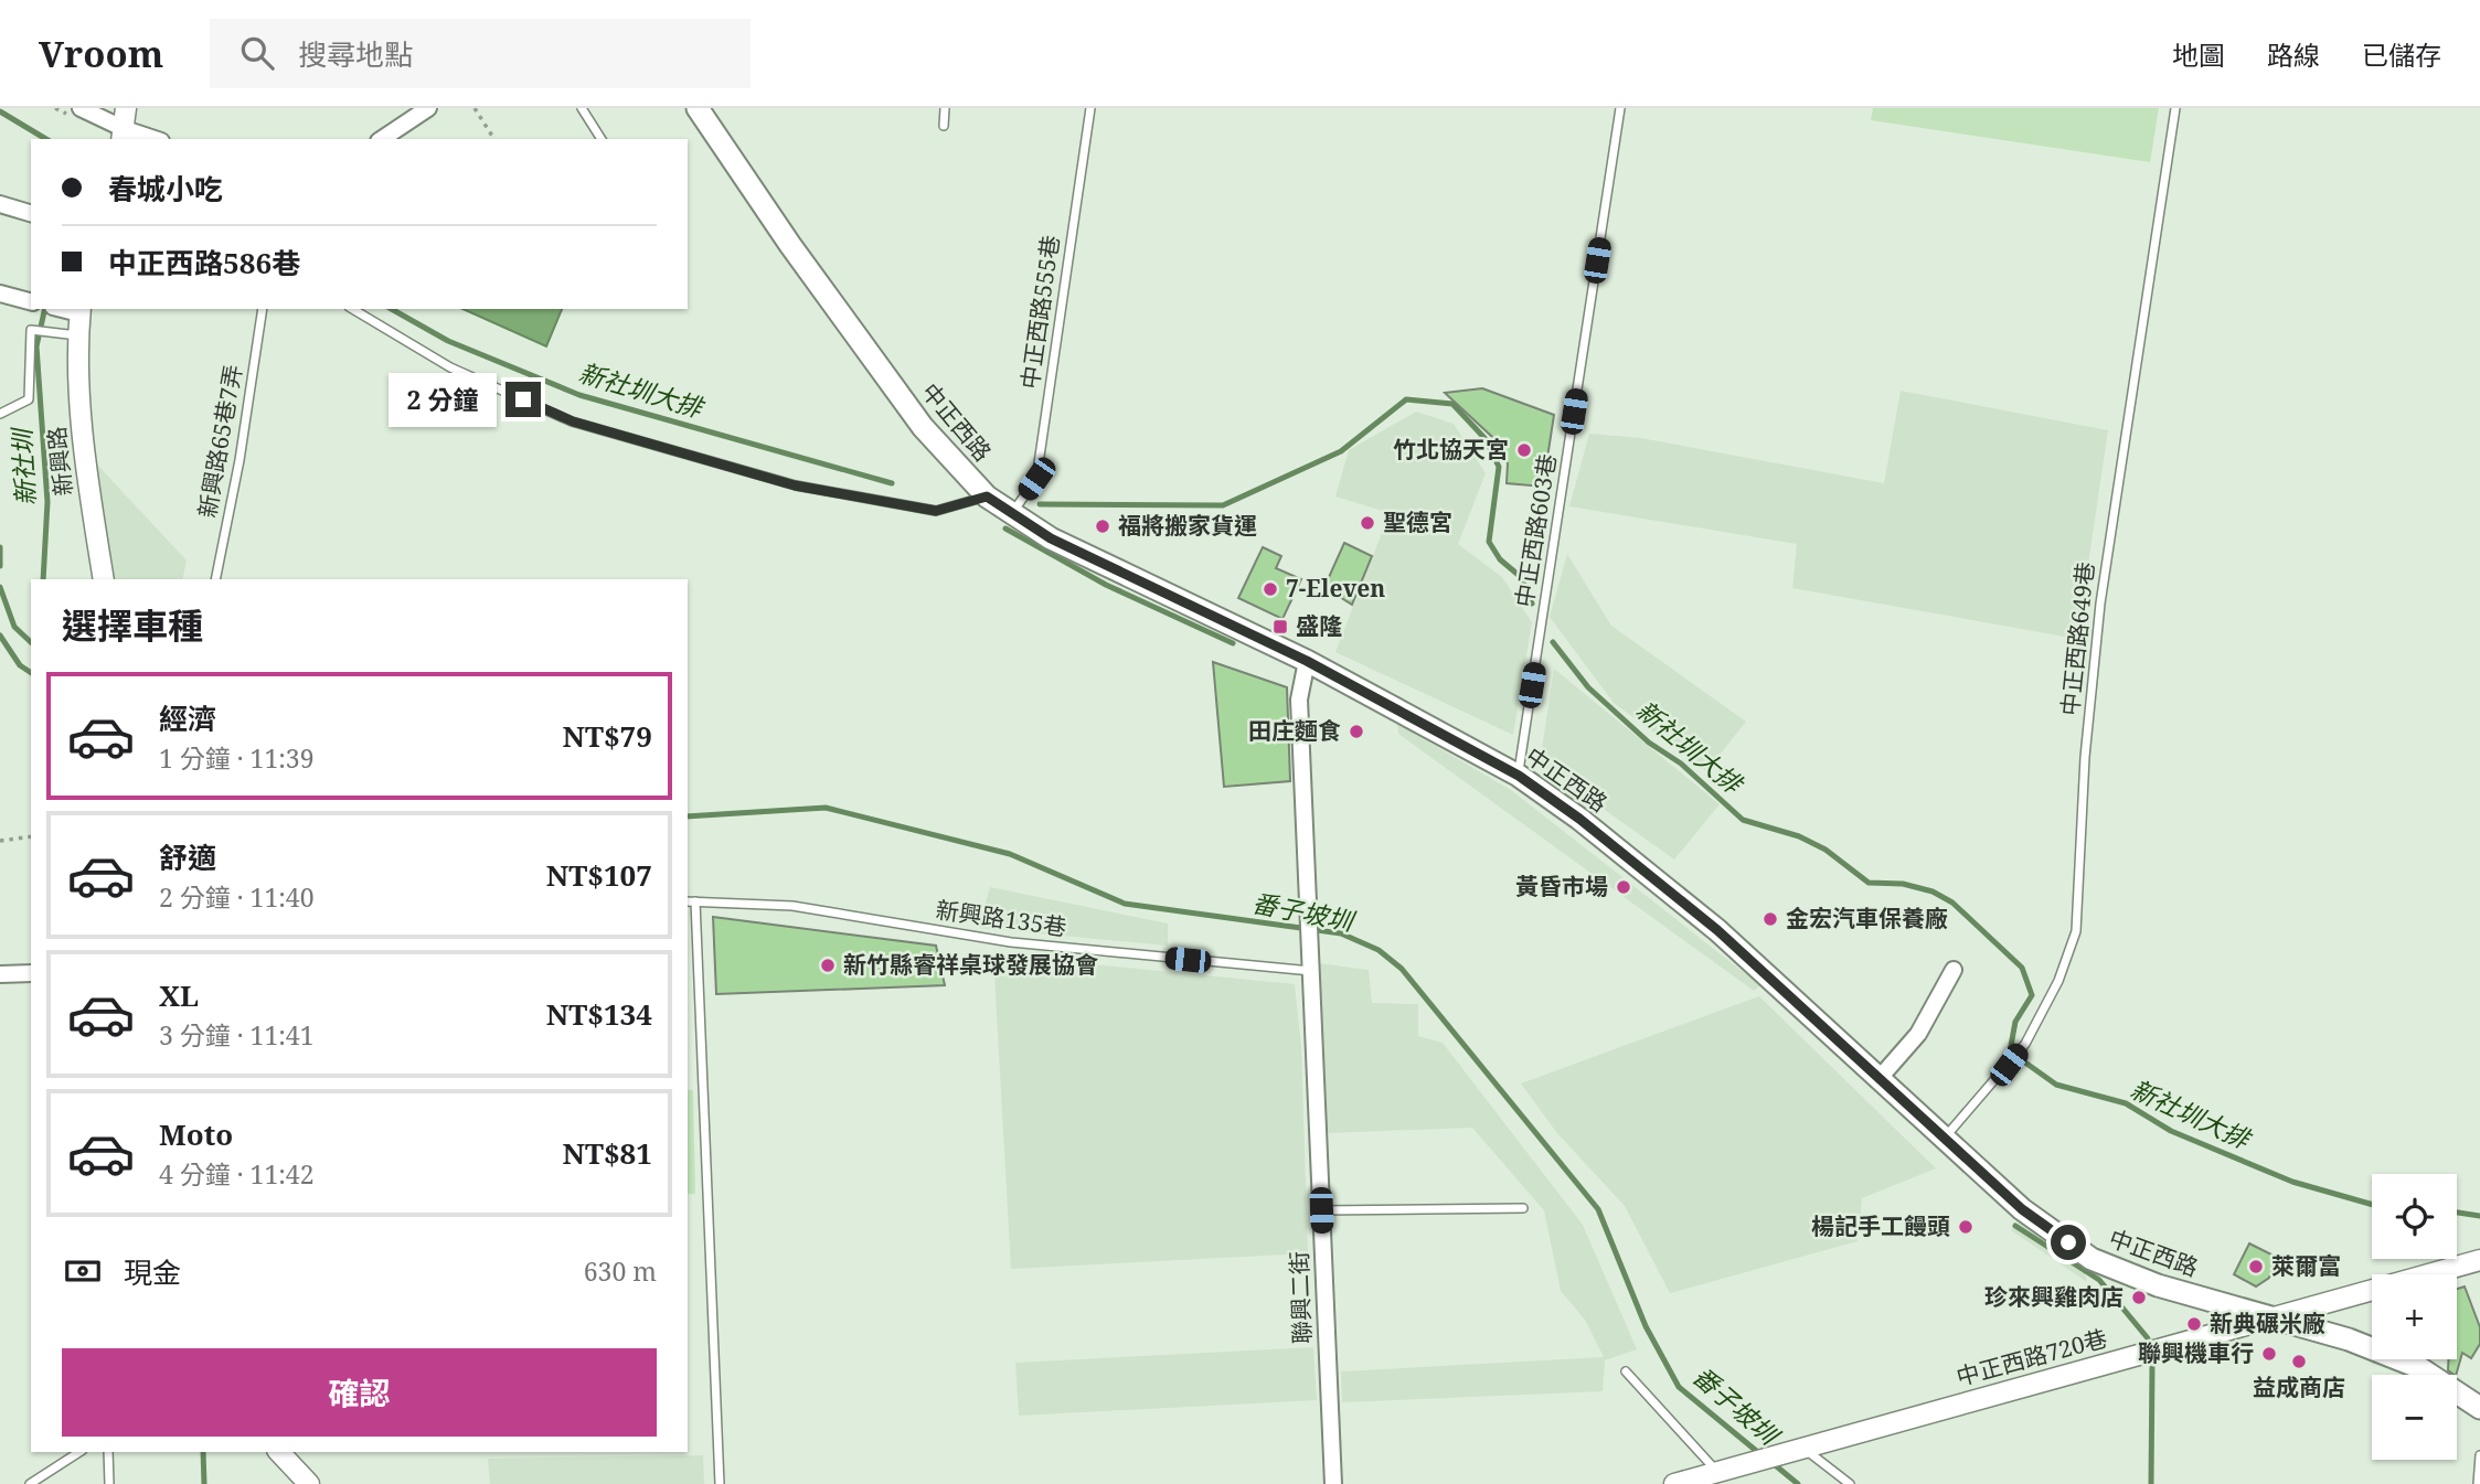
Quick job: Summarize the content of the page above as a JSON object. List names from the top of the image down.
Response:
{
  "streets": {
    "main road": ["中正西路"],
    "street": ["新興路", "聯興二街", "中正西路720巷"],
    "lane": [
      "中正西路555巷",
      "新興路65巷7弄",
      "中正西路603巷",
      "中正西路649巷",
      "新興路135巷"
    ]
  },
  "crossings": [
    ["中正西路555巷", "中正西路"],
    ["中正西路", "中正西路603巷"],
    ["中正西路", "中正西路649巷"],
    ["中正西路", "聯興二街"],
    ["中正西路", "中正西路720巷"],
    ["新興路135巷", "聯興二街"]
  ],
  "water": ["新社圳大排", "新社圳", "番子坡圳"],
  "places": {
    "other": [
      "竹北協天宮",
      "聖德宮",
      "福將搬家貨運",
      "7-Eleven",
      "田庄麵食",
      "黃昏市場",
      "金宏汽車保養廠",
      "新竹縣睿祥桌球發展協會",
      "楊記手工饅頭",
      "萊爾富",
      "珍來興雞肉店",
      "新典碾米廠",
      "聯興機車行",
      "益成商店"
    ],
    "transit": ["盛隆"]
  },
  "page": {
    "header": "Vroom",
    "search": "搜尋地點",
    "nav": ["地圖", "路線", "已儲存"],
    "banner": ["春城小吃", "中正西路586巷"],
    "bubble": "2 分鐘",
    "heading": "選擇車種",
    "list": [
      {
        "name": "經濟",
        "note": "1 分鐘 · 11:39",
        "value": "NT$79"
      },
      {
        "name": "舒適",
        "note": "2 分鐘 · 11:40",
        "value": "NT$107"
      },
      {
        "name": "XL",
        "note": "3 分鐘 · 11:41",
        "value": "NT$134"
      },
      {
        "name": "Moto",
        "note": "4 分鐘 · 11:42",
        "value": "NT$81"
      }
    ],
    "map_buttons": ["+", "−"],
    "pay": ["現金", "630 m"],
    "buttons": "確認"
  }
}
